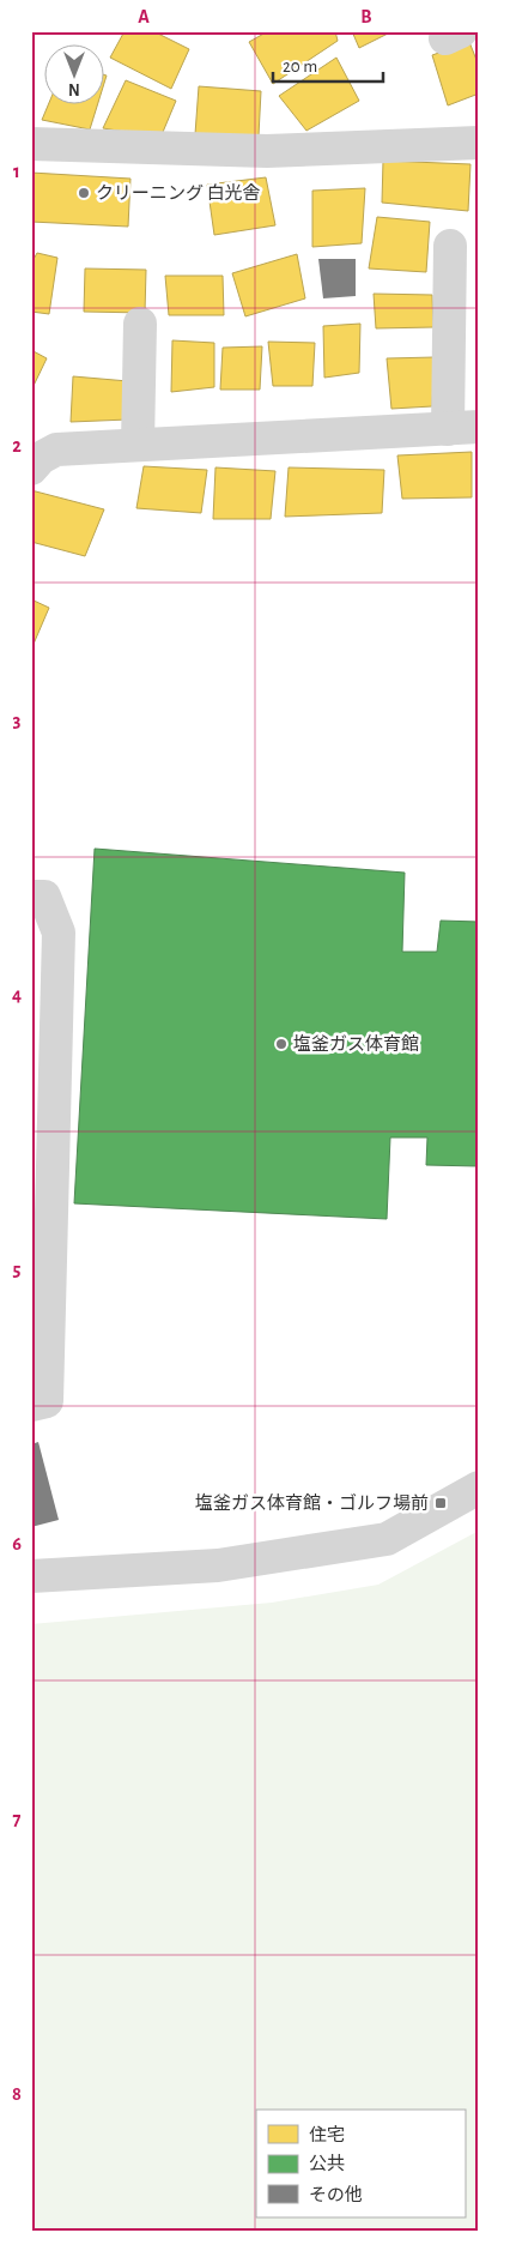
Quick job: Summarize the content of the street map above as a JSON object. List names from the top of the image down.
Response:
{
  "places": {
    "other": ["クリーニング 白光舎", "塩釜ガス体育館"],
    "transit": ["塩釜ガス体育館・ゴルフ場前"]
  },
  "legend": ["住宅", "公共", "その他"],
  "scale_bar": "20 m",
  "north": "bottom",
  "grid": {
    "columns": ["A", "B"],
    "rows": [
      "1",
      "2",
      "3",
      "4",
      "5",
      "6",
      "7",
      "8"
    ]
  }
}
